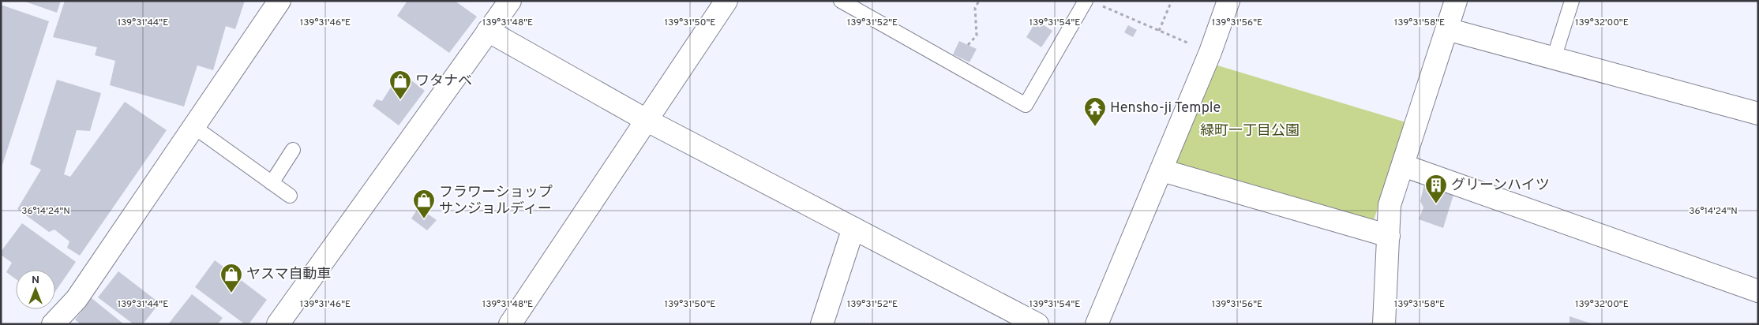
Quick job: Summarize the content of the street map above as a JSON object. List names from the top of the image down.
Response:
{
  "parks": ["緑町一丁目公園"],
  "places": {
    "shop": ["ワタナベ", "フラワーショップ サンジョルディー", "ヤスマ自動車"],
    "temple": ["Hensho-ji Temple"],
    "building": ["グリーンハイツ"]
  },
  "north": "top",
  "coordinates": [
    "139°31'44\"E",
    "139°31'46\"E",
    "139°31'48\"E",
    "139°31'50\"E",
    "139°31'52\"E",
    "139°31'54\"E",
    "139°31'56\"E",
    "139°31'58\"E",
    "139°32'00\"E",
    "36°14'24\"N"
  ]
}
